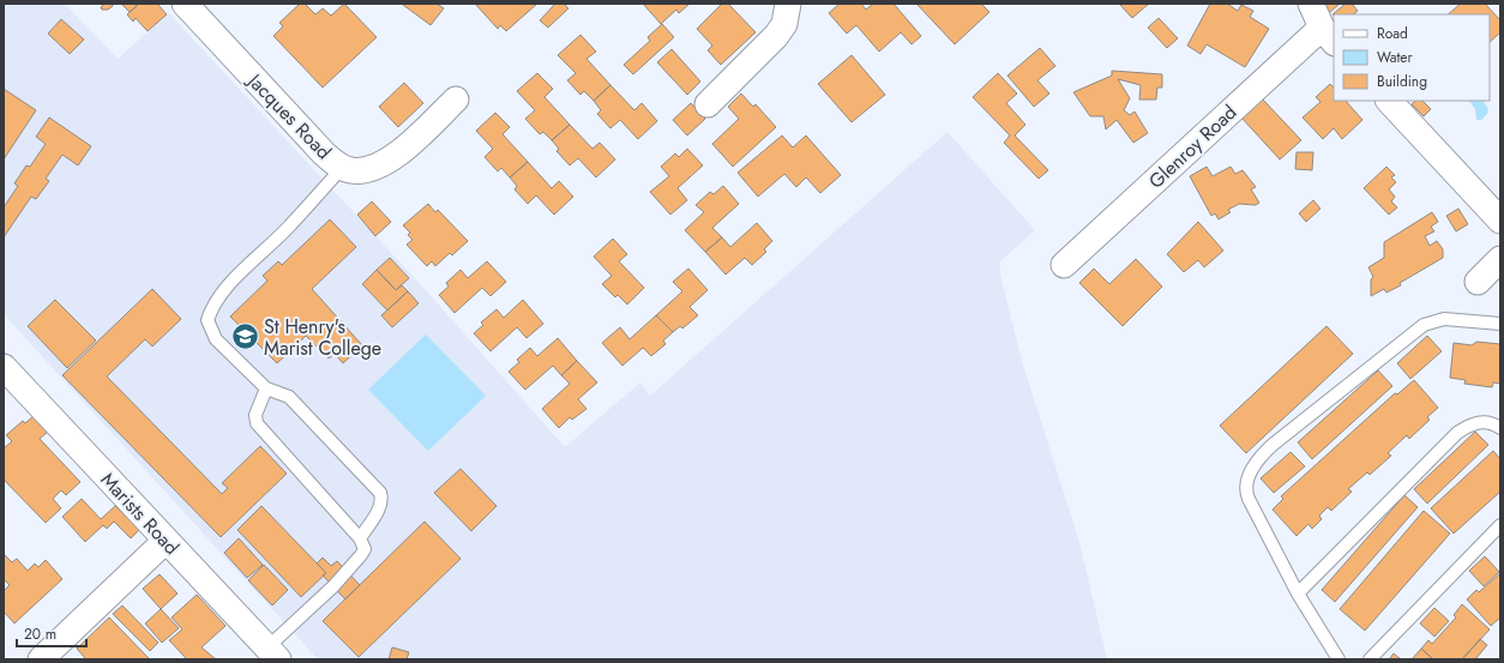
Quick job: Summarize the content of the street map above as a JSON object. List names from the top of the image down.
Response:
{
  "streets": {
    "street": ["Jacques Road", "Glenroy Road", "Marists Road"]
  },
  "places": {
    "school or university": ["St Henry's Marist College"]
  },
  "legend": ["Road", "Water", "Building"],
  "scale_bar": "20 m"
}
